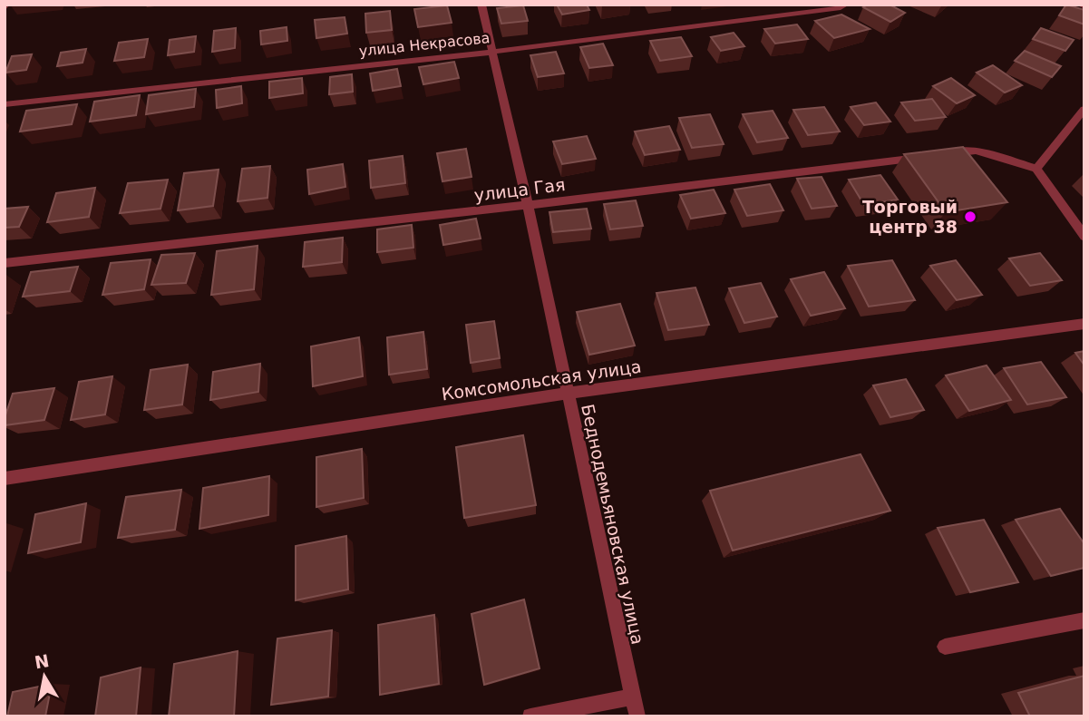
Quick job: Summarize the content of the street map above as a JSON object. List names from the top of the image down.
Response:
{
  "streets": {
    "street": [
      "улица Некрасова",
      "улица Гая",
      "Комсомольская улица",
      "Беднодемьяновская улица"
    ]
  },
  "crossings": [
    ["улица Некрасова", "Беднодемьяновская улица"],
    ["улица Гая", "Беднодемьяновская улица"],
    ["Комсомольская улица", "Беднодемьяновская улица"]
  ],
  "places": ["Торговый центр 38"],
  "north": "top"
}
